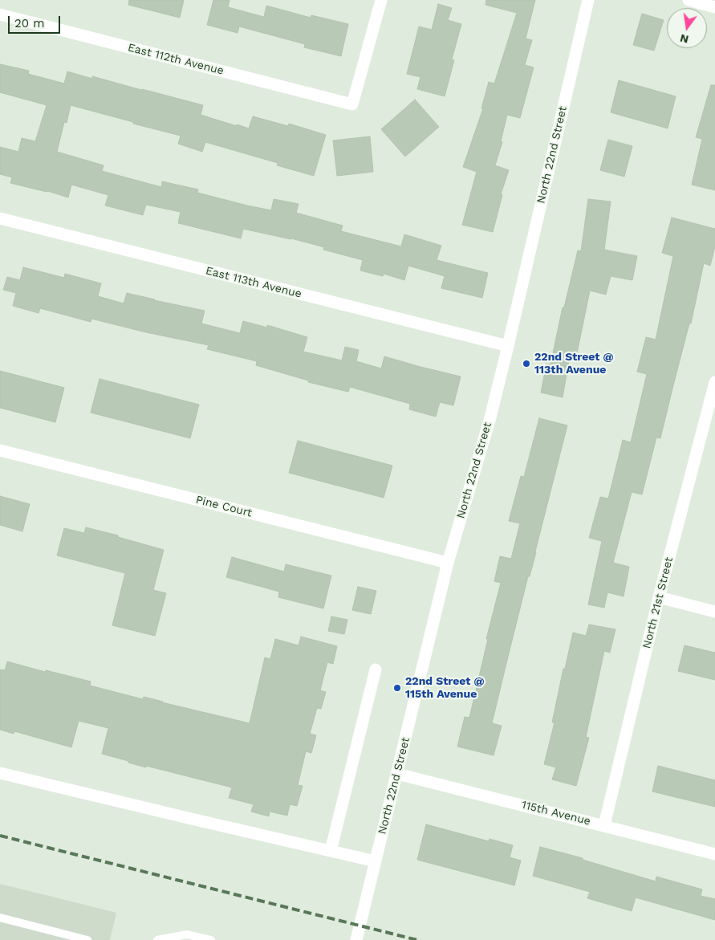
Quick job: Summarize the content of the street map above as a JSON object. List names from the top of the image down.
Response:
{
  "streets": {
    "street": [
      "East 112th Avenue",
      "North 22nd Street",
      "East 113th Avenue",
      "Pine Court",
      "North 21st Street",
      "115th Avenue"
    ]
  },
  "crossings": [
    ["North 22nd Street", "East 113th Avenue"],
    ["North 22nd Street", "Pine Court"],
    ["North 22nd Street", "115th Avenue"],
    ["North 21st Street", "115th Avenue"]
  ],
  "places": ["22nd Street @ 113th Avenue", "22nd Street @ 115th Avenue"],
  "scale_bar": "20 m",
  "north": "bottom"
}
